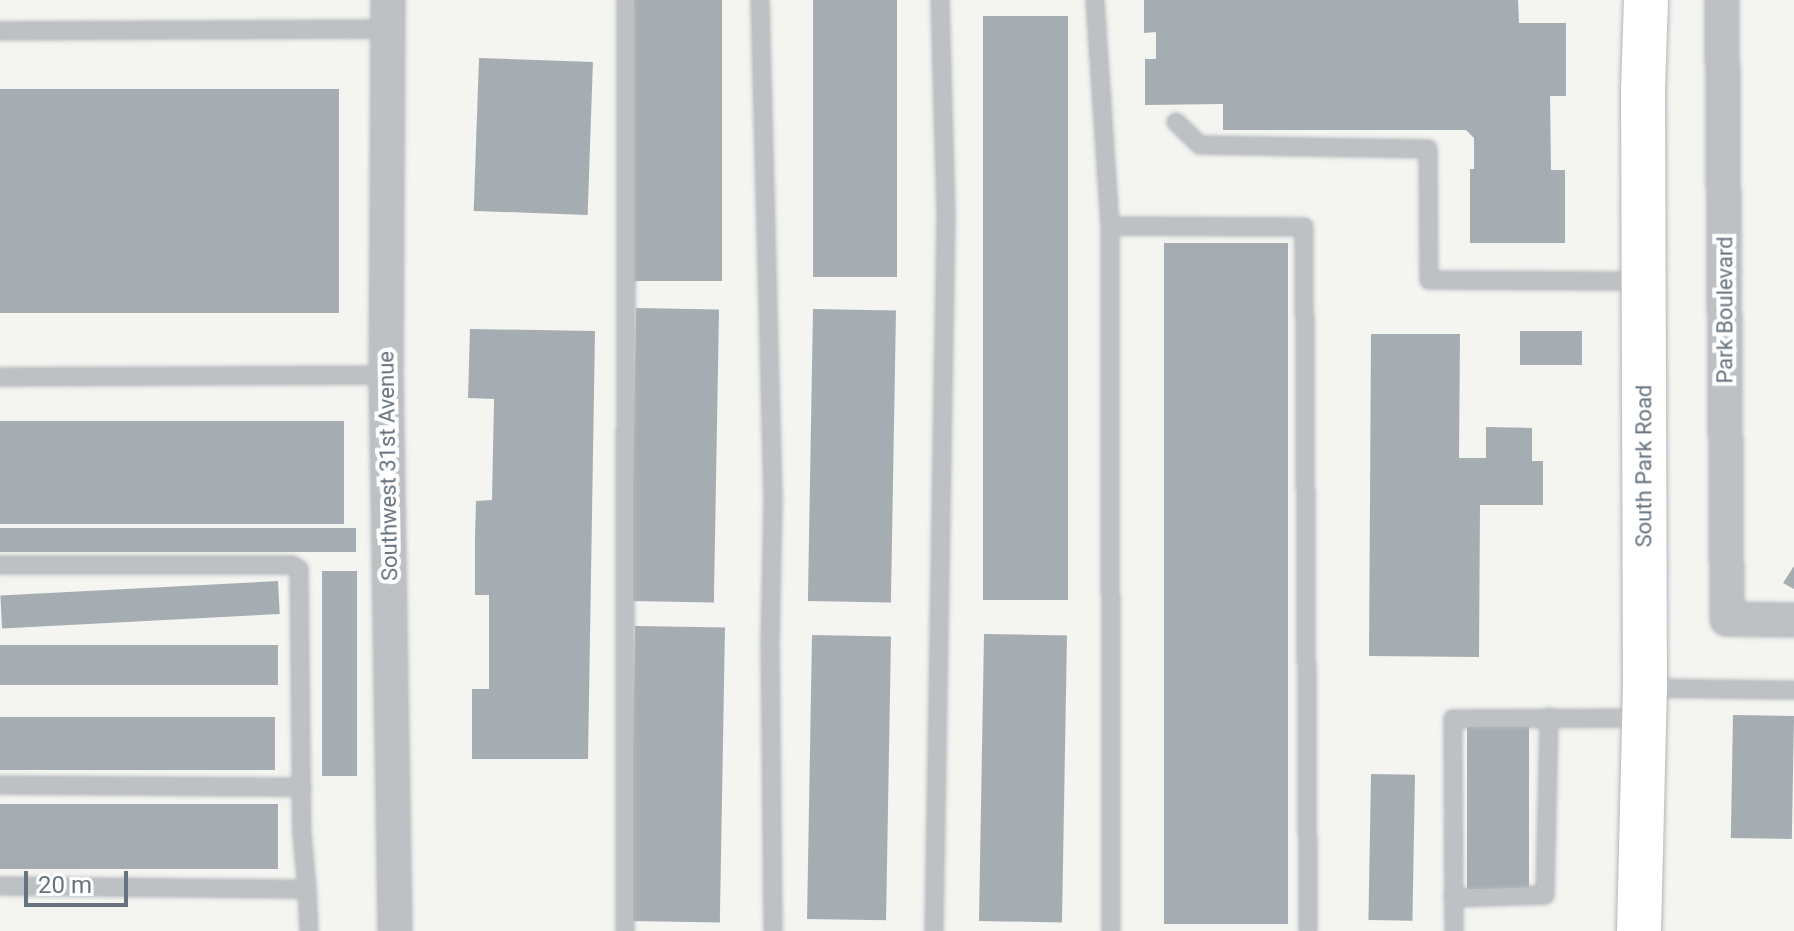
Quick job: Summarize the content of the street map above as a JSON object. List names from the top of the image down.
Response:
{
  "streets": {
    "street": ["Park Boulevard", "Southwest 31st Avenue", "South Park Road"]
  },
  "scale_bar": "20 m"
}
